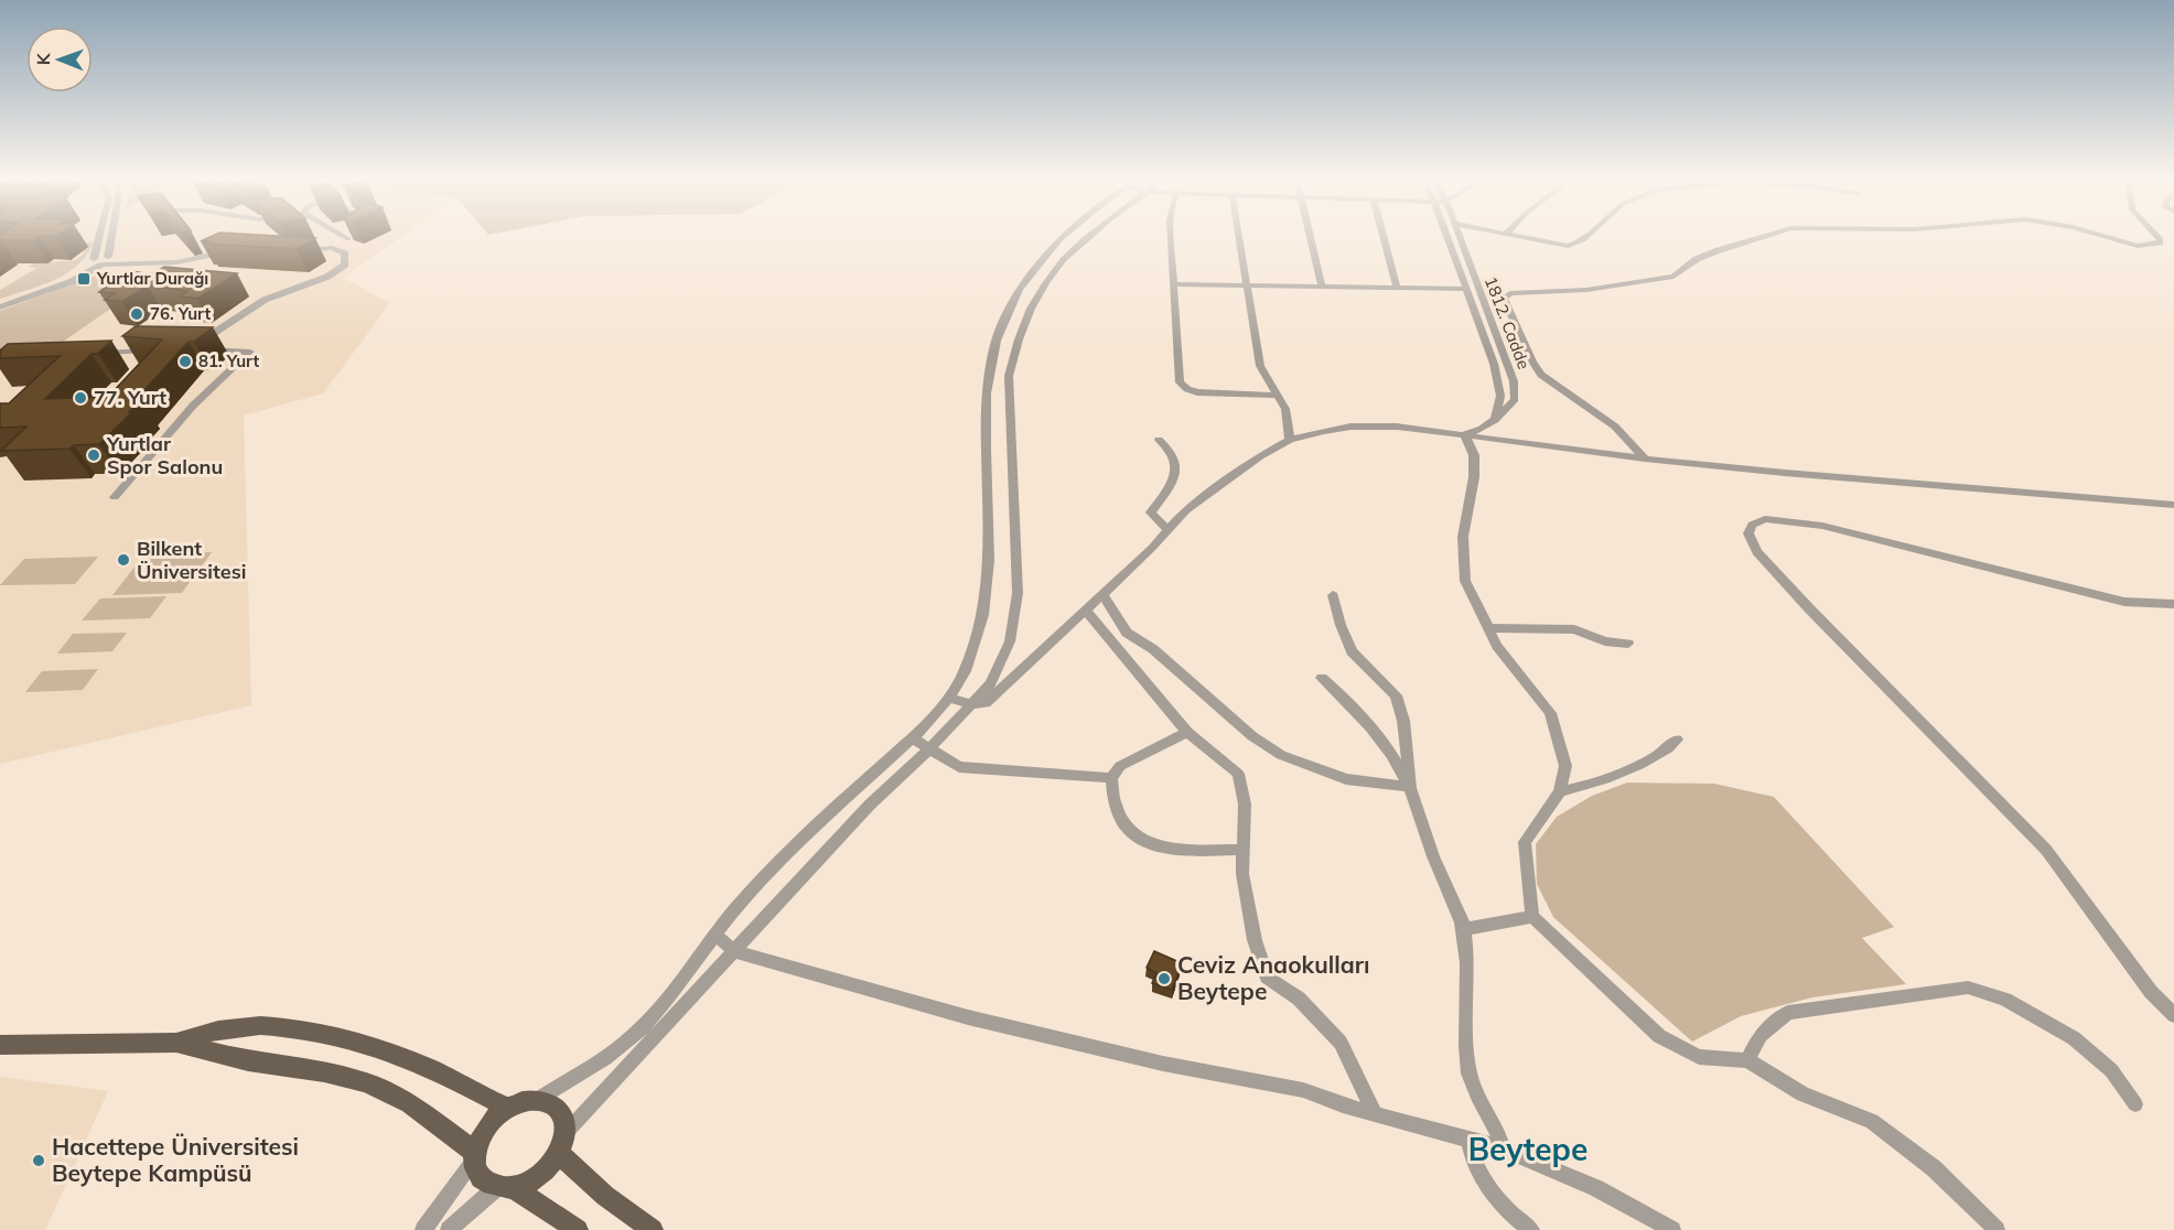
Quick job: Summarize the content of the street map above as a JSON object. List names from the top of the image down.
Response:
{
  "streets": {
    "street": ["1812. Cadde"]
  },
  "districts": ["Beytepe"],
  "places": {
    "transit": ["Yurtlar Durağı"],
    "other": [
      "76. Yurt",
      "81. Yurt",
      "77. Yurt",
      "Yurtlar Spor Salonu",
      "Bilkent Üniversitesi",
      "Ceviz Anaokulları Beytepe",
      "Hacettepe Üniversitesi Beytepe Kampüsü"
    ]
  },
  "north": "left"
}
